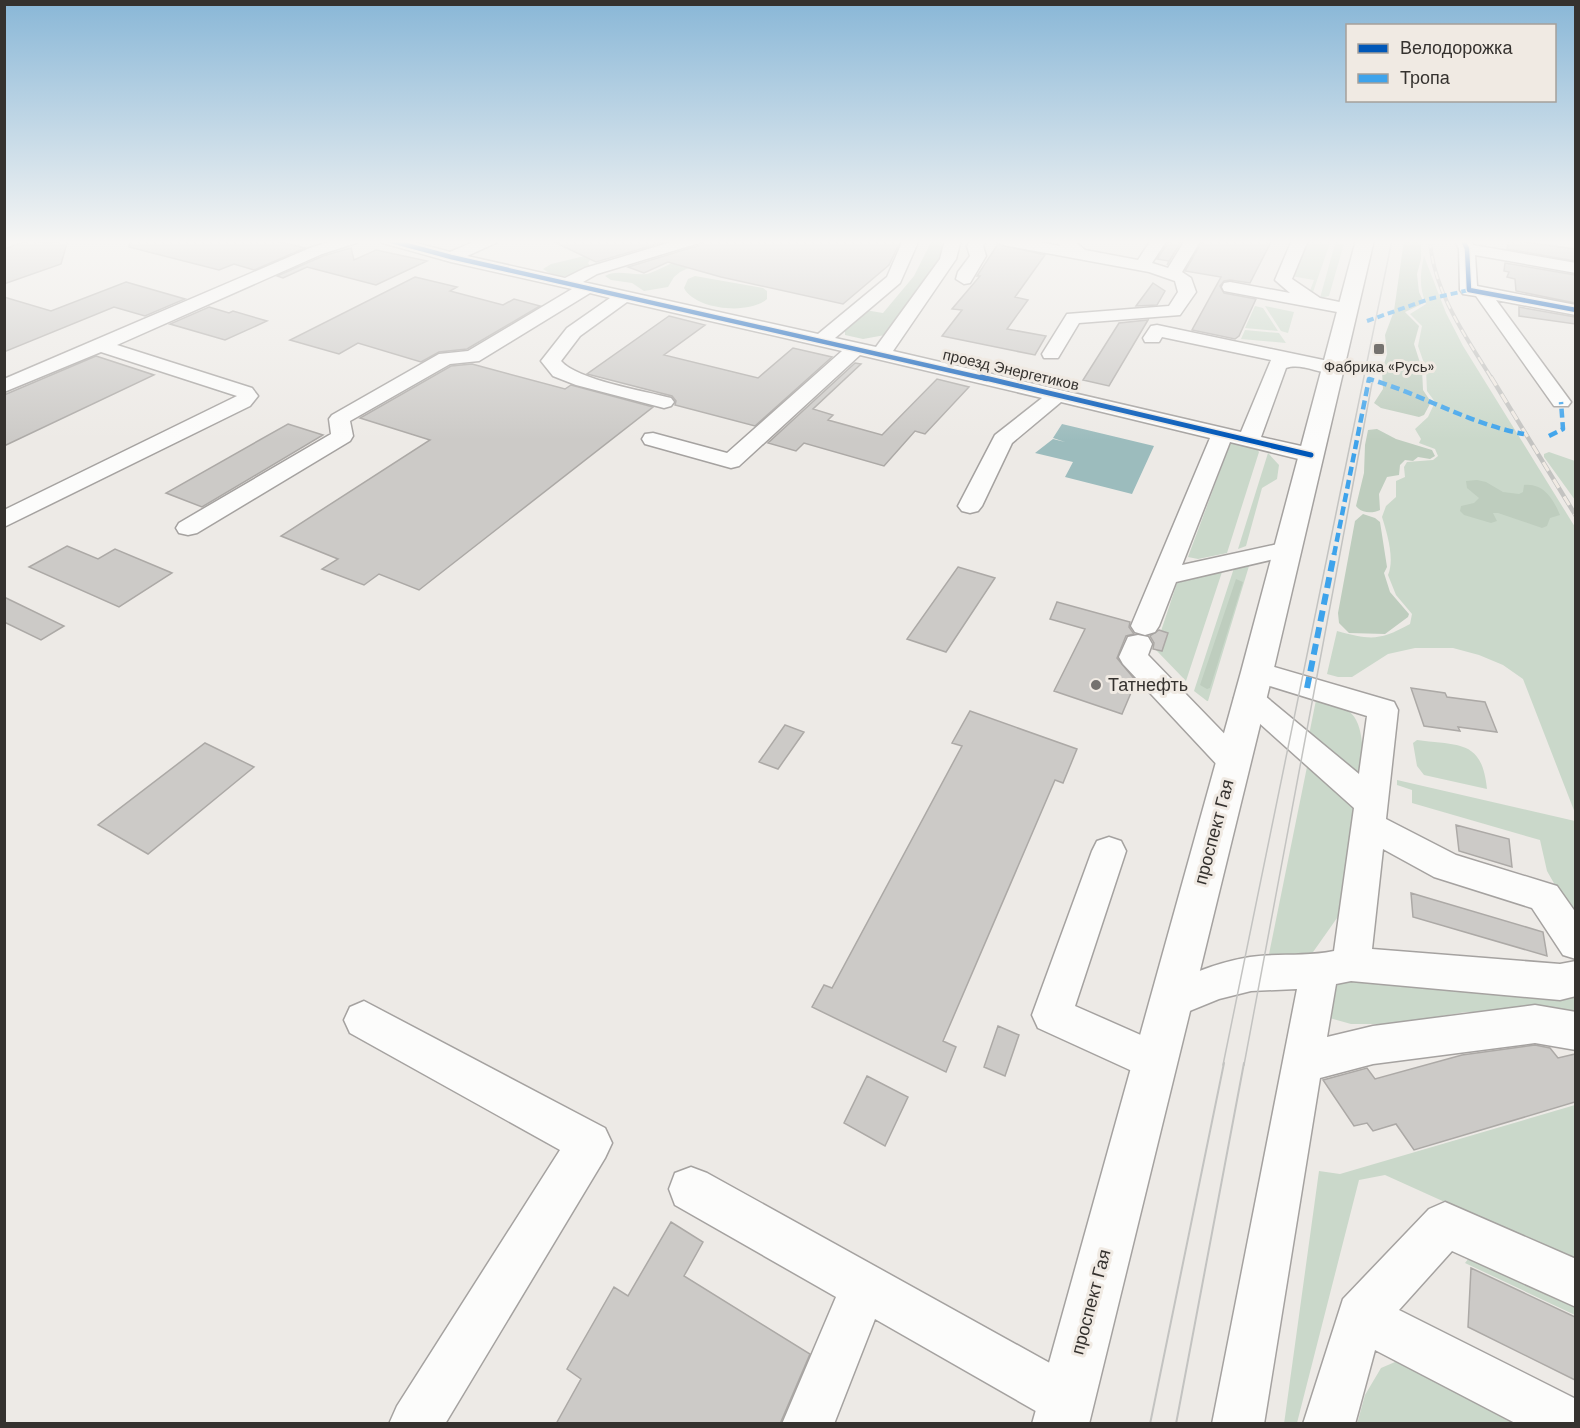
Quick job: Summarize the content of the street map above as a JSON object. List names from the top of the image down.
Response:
{
  "streets": {
    "main road": ["проспект Гая"],
    "street": ["проезд Энергетиков"]
  },
  "crossings": [
    ["проезд Энергетиков", "проспект Гая"]
  ],
  "places": {
    "transit": ["Фабрика «Русь»"],
    "other": ["Татнефть"]
  },
  "legend": ["Велодорожка", "Тропа"]
}
